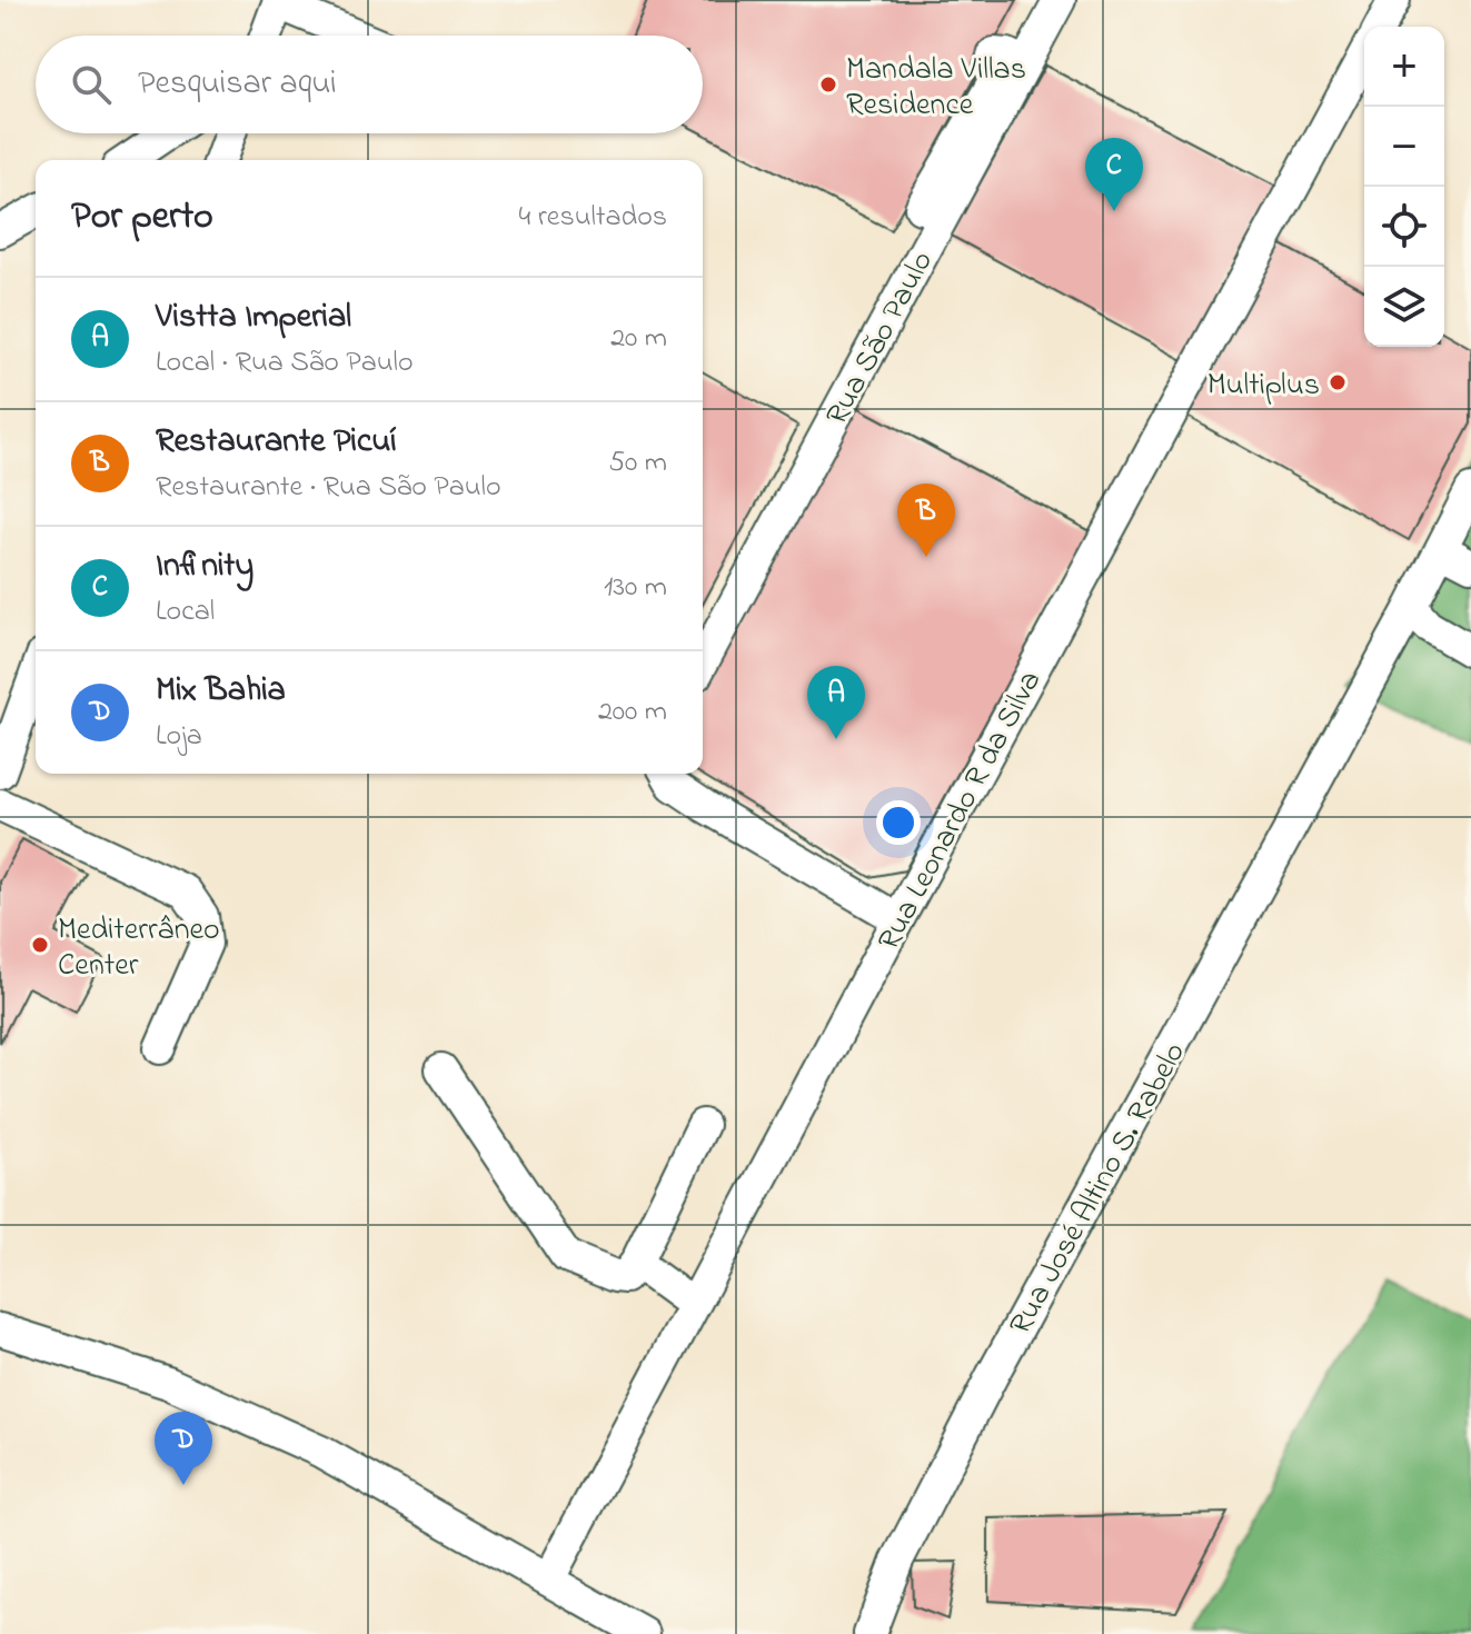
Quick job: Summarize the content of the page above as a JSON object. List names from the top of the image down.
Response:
{
  "streets": {
    "street": ["Rua São Paulo", "Rua Leonardo R da Silva", "Rua José Altino S. Rabelo"]
  },
  "places": ["Mandala Villas Residence", "Multiplus", "Mediterrâneo Center"],
  "page": {
    "map_buttons": ["+", "−"],
    "search": "Pesquisar aqui",
    "pins": [
      "C",
      "B",
      "A",
      "D"
    ],
    "heading": ["Por perto", "4 resultados"],
    "list": [
      {
        "mark": "A",
        "name": "Vistta Imperial",
        "note": "Local · Rua São Paulo",
        "value": "20 m"
      },
      {
        "mark": "B",
        "name": "Restaurante Picuí",
        "note": "Restaurante · Rua São Paulo",
        "value": "50 m"
      },
      {
        "mark": "C",
        "name": "Infinity",
        "note": "Local",
        "value": "130 m"
      },
      {
        "mark": "D",
        "name": "Mix Bahia",
        "note": "Loja",
        "value": "200 m"
      }
    ]
  }
}
